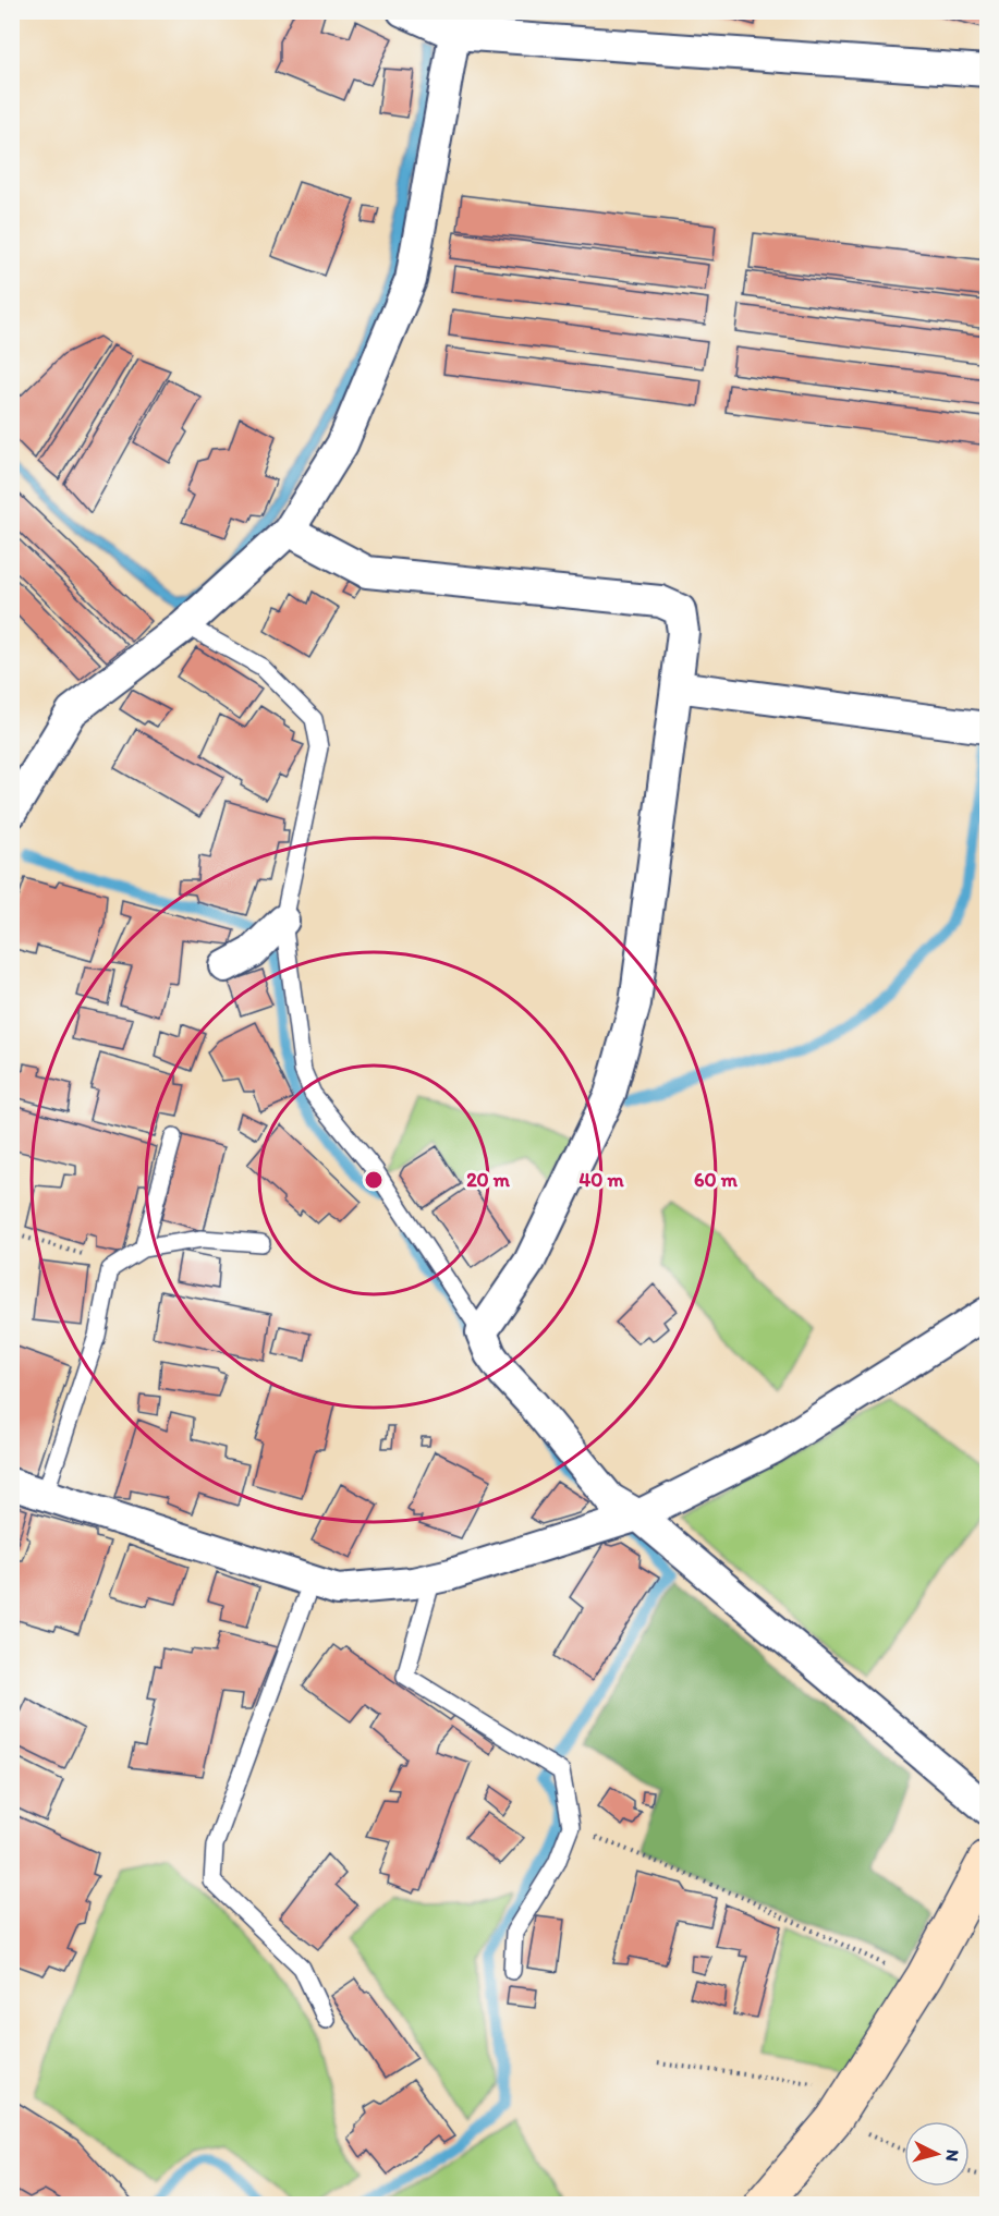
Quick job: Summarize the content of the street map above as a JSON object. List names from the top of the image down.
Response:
{
  "north": "right",
  "rings": ["20 m", "40 m", "60 m"]
}
